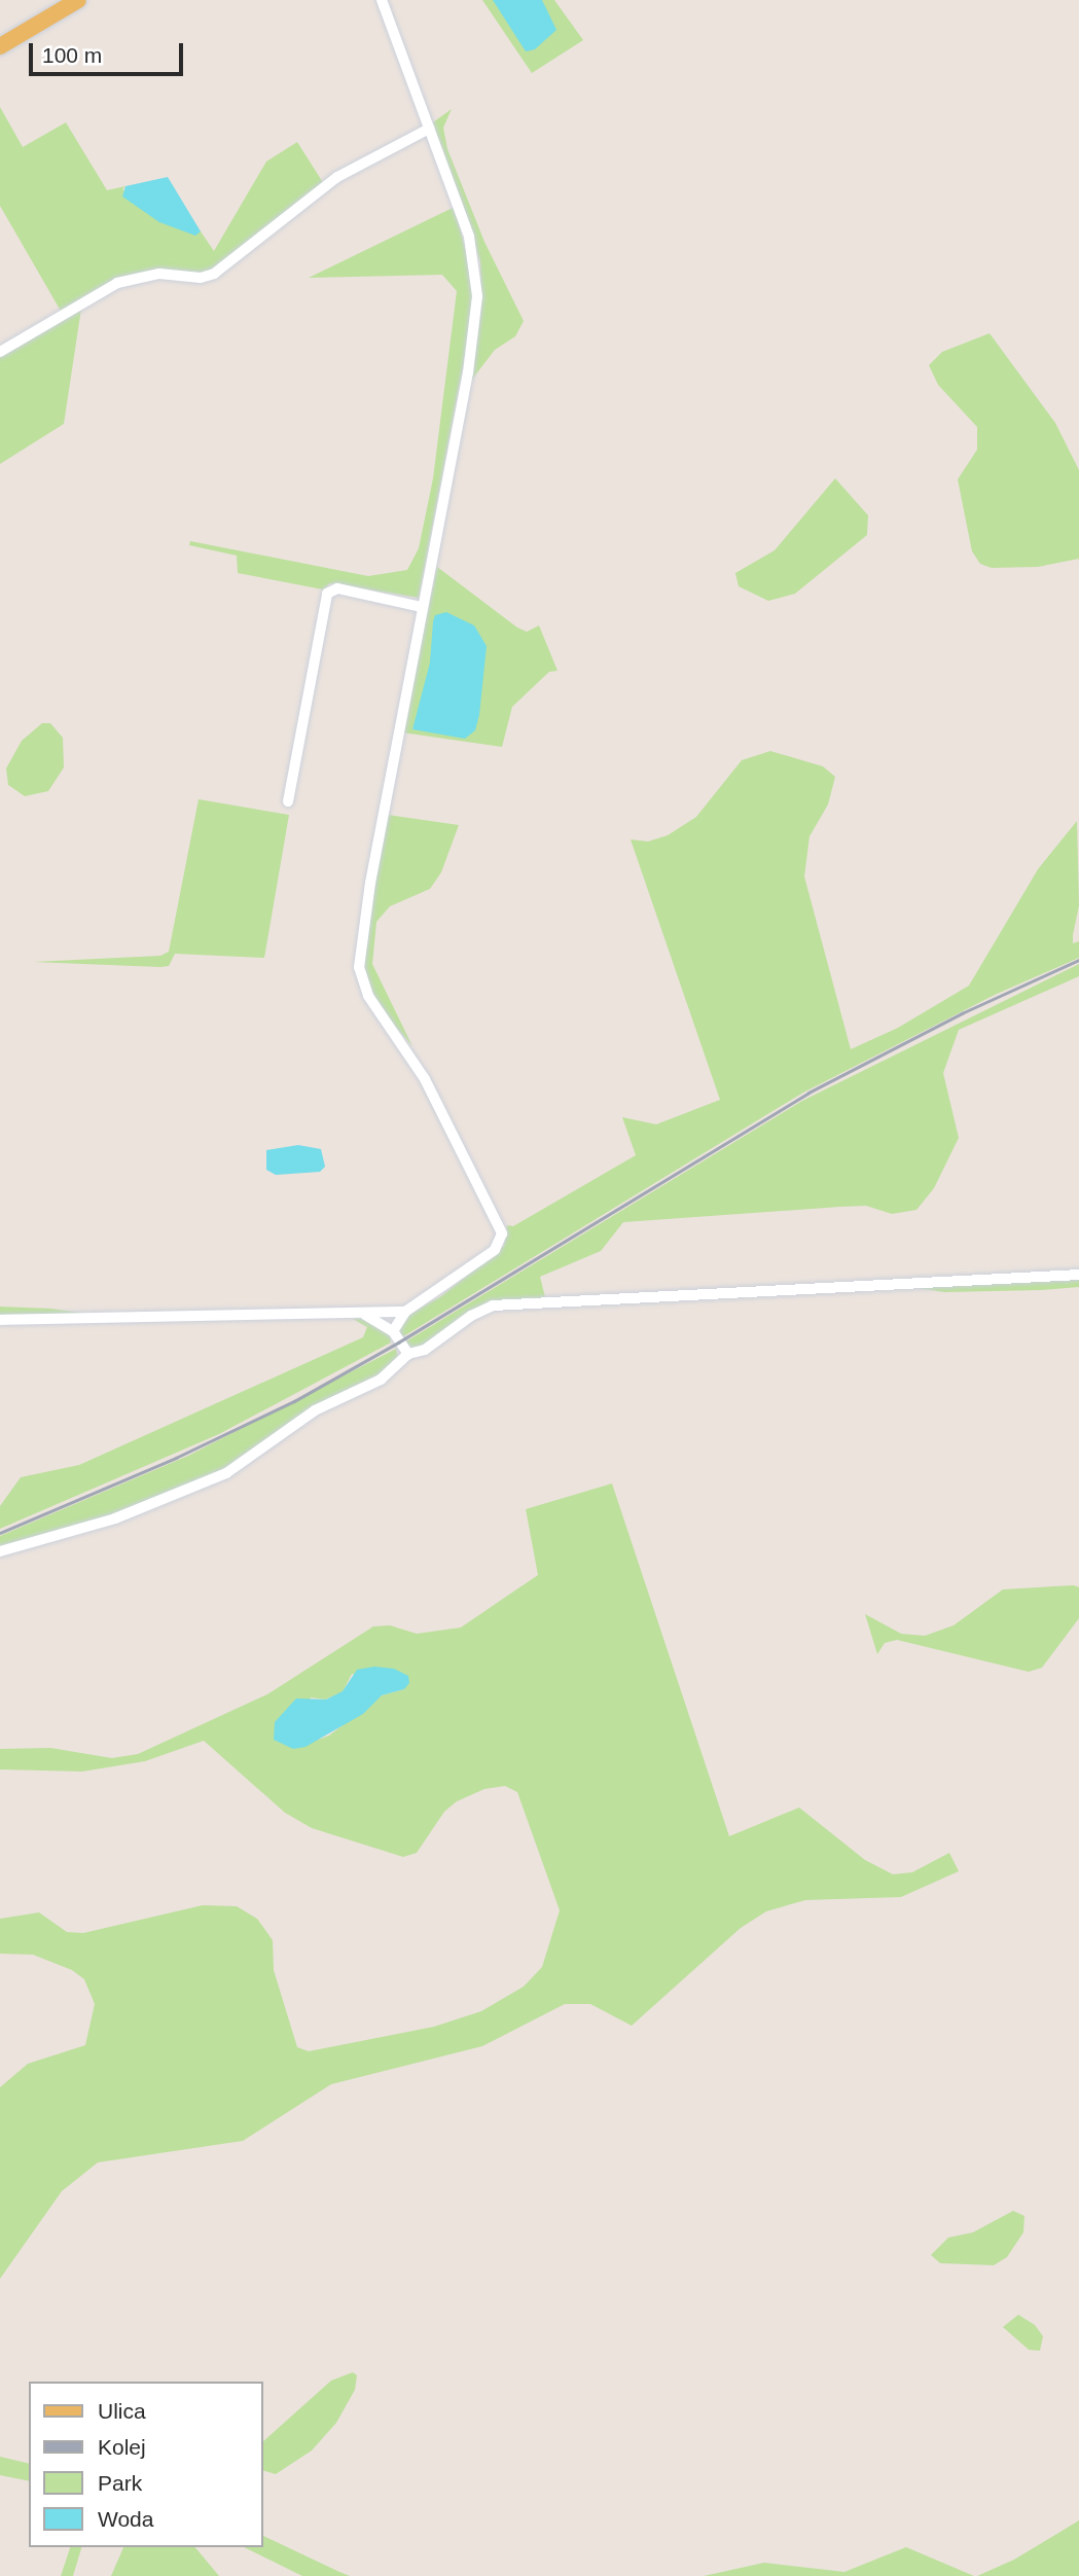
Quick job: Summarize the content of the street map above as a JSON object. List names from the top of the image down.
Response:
{
  "legend": [
    "Ulica",
    "Kolej",
    "Park",
    "Woda"
  ],
  "scale_bar": "100 m"
}
